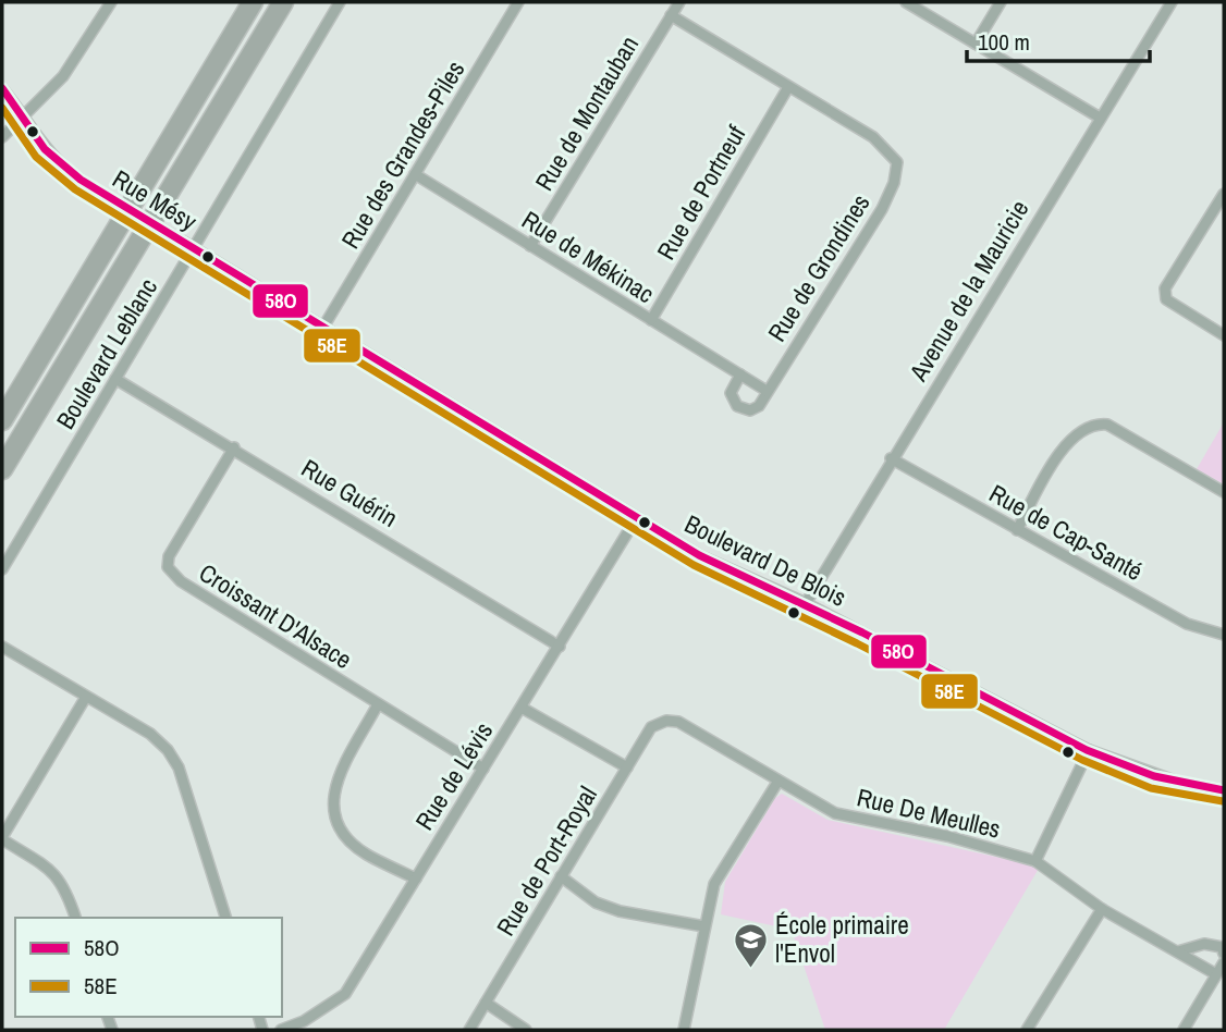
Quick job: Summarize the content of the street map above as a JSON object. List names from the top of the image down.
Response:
{
  "streets": {
    "street": [
      "Rue de Montauban",
      "Rue des Grandes-Piles",
      "Rue de Portneuf",
      "Rue Mésy",
      "Rue de Mékinac",
      "Rue de Grondines",
      "Avenue de la Mauricie",
      "Boulevard Leblanc",
      "Rue Guérin",
      "Rue de Cap-Santé",
      "Boulevard De Blois",
      "Croissant D'Alsace",
      "Rue de Lévis",
      "Rue De Meulles",
      "Rue de Port-Royal"
    ]
  },
  "crossings": [
    ["Rue de Montauban", "Rue de Mékinac"],
    ["Rue des Grandes-Piles", "Rue de Mékinac"],
    ["Rue des Grandes-Piles", "Boulevard De Blois"],
    ["Rue de Portneuf", "Rue de Mékinac"],
    ["Rue de Portneuf", "Rue de Grondines"],
    ["Rue Mésy", "Boulevard Leblanc"],
    ["Rue Mésy", "Boulevard De Blois"],
    ["Rue de Mékinac", "Rue de Grondines"],
    ["Avenue de la Mauricie", "Rue de Cap-Santé"],
    ["Avenue de la Mauricie", "Boulevard De Blois"],
    ["Boulevard Leblanc", "Rue Guérin"],
    ["Boulevard Leblanc", "Boulevard De Blois"],
    ["Rue Guérin", "Croissant D'Alsace"],
    ["Rue Guérin", "Rue de Lévis"],
    ["Boulevard De Blois", "Rue de Lévis"],
    ["Croissant D'Alsace", "Rue de Lévis"],
    ["Rue De Meulles", "Rue de Port-Royal"]
  ],
  "places": {
    "school or university": ["École primaire l'Envol"]
  },
  "lines": ["transit line 58O", "transit line 58E"],
  "legend": ["58O", "58E"],
  "scale_bar": "100 m"
}
